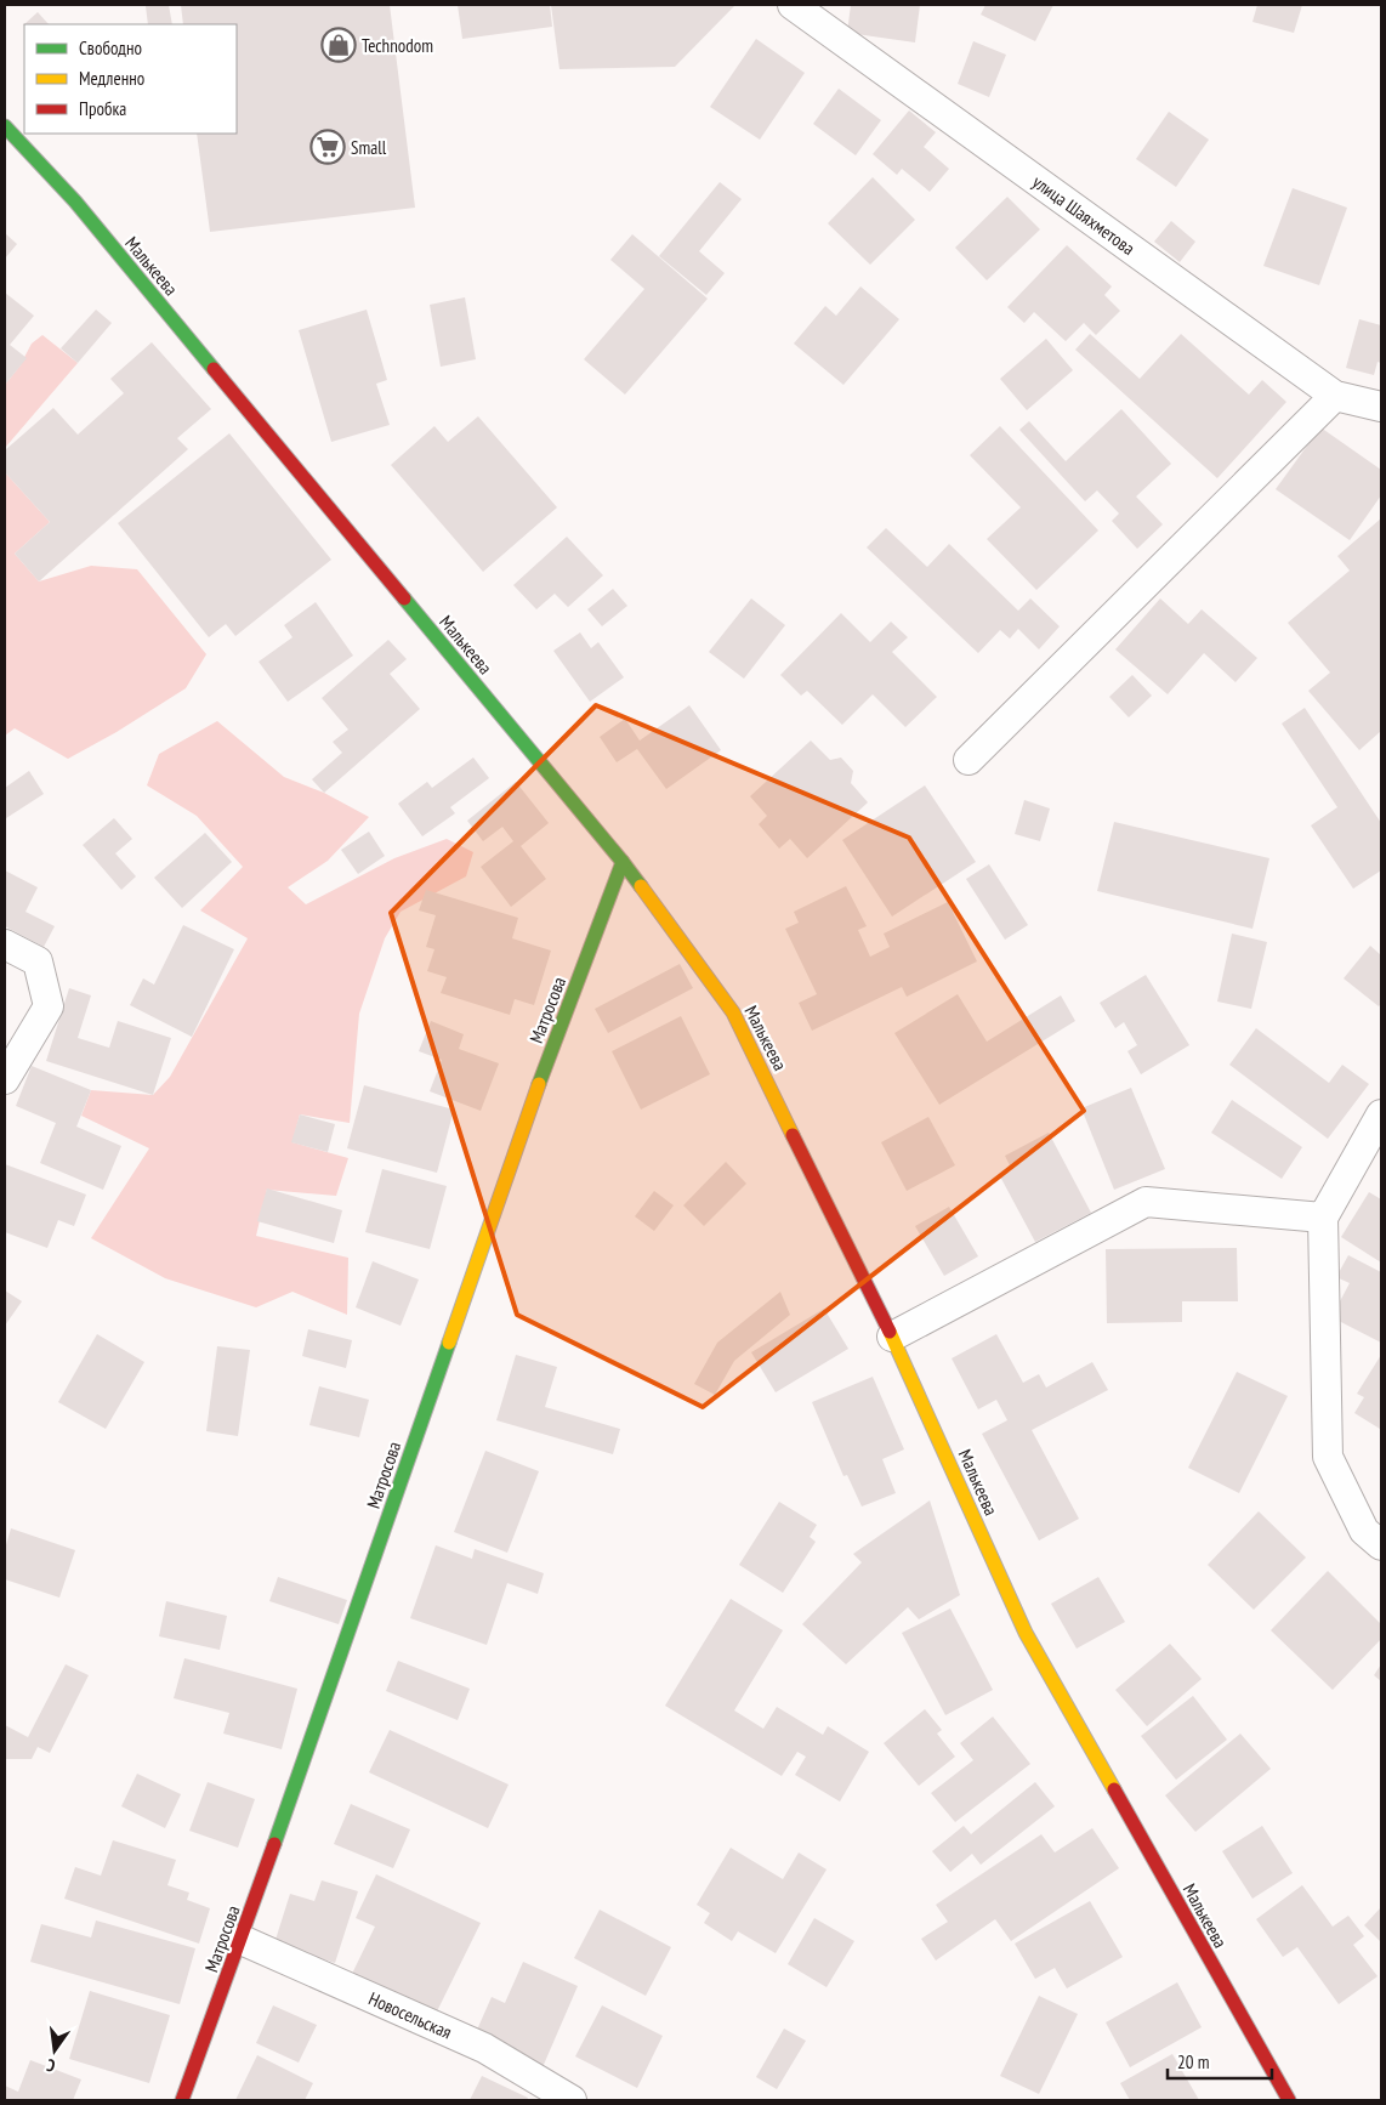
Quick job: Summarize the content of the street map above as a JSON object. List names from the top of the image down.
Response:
{
  "streets": {
    "street": [
      "улица Шаяхметова",
      "Малькеева",
      "Матросова",
      "Новосельская"
    ]
  },
  "crossings": [
    ["Малькеева", "Матросова"],
    ["Матросова", "Новосельская"]
  ],
  "places": {
    "shop": ["Technodom"],
    "supermarket": ["Small"]
  },
  "legend": ["Свободно", "Медленно", "Пробка"],
  "scale_bar": "20 m",
  "north": "bottom"
}
